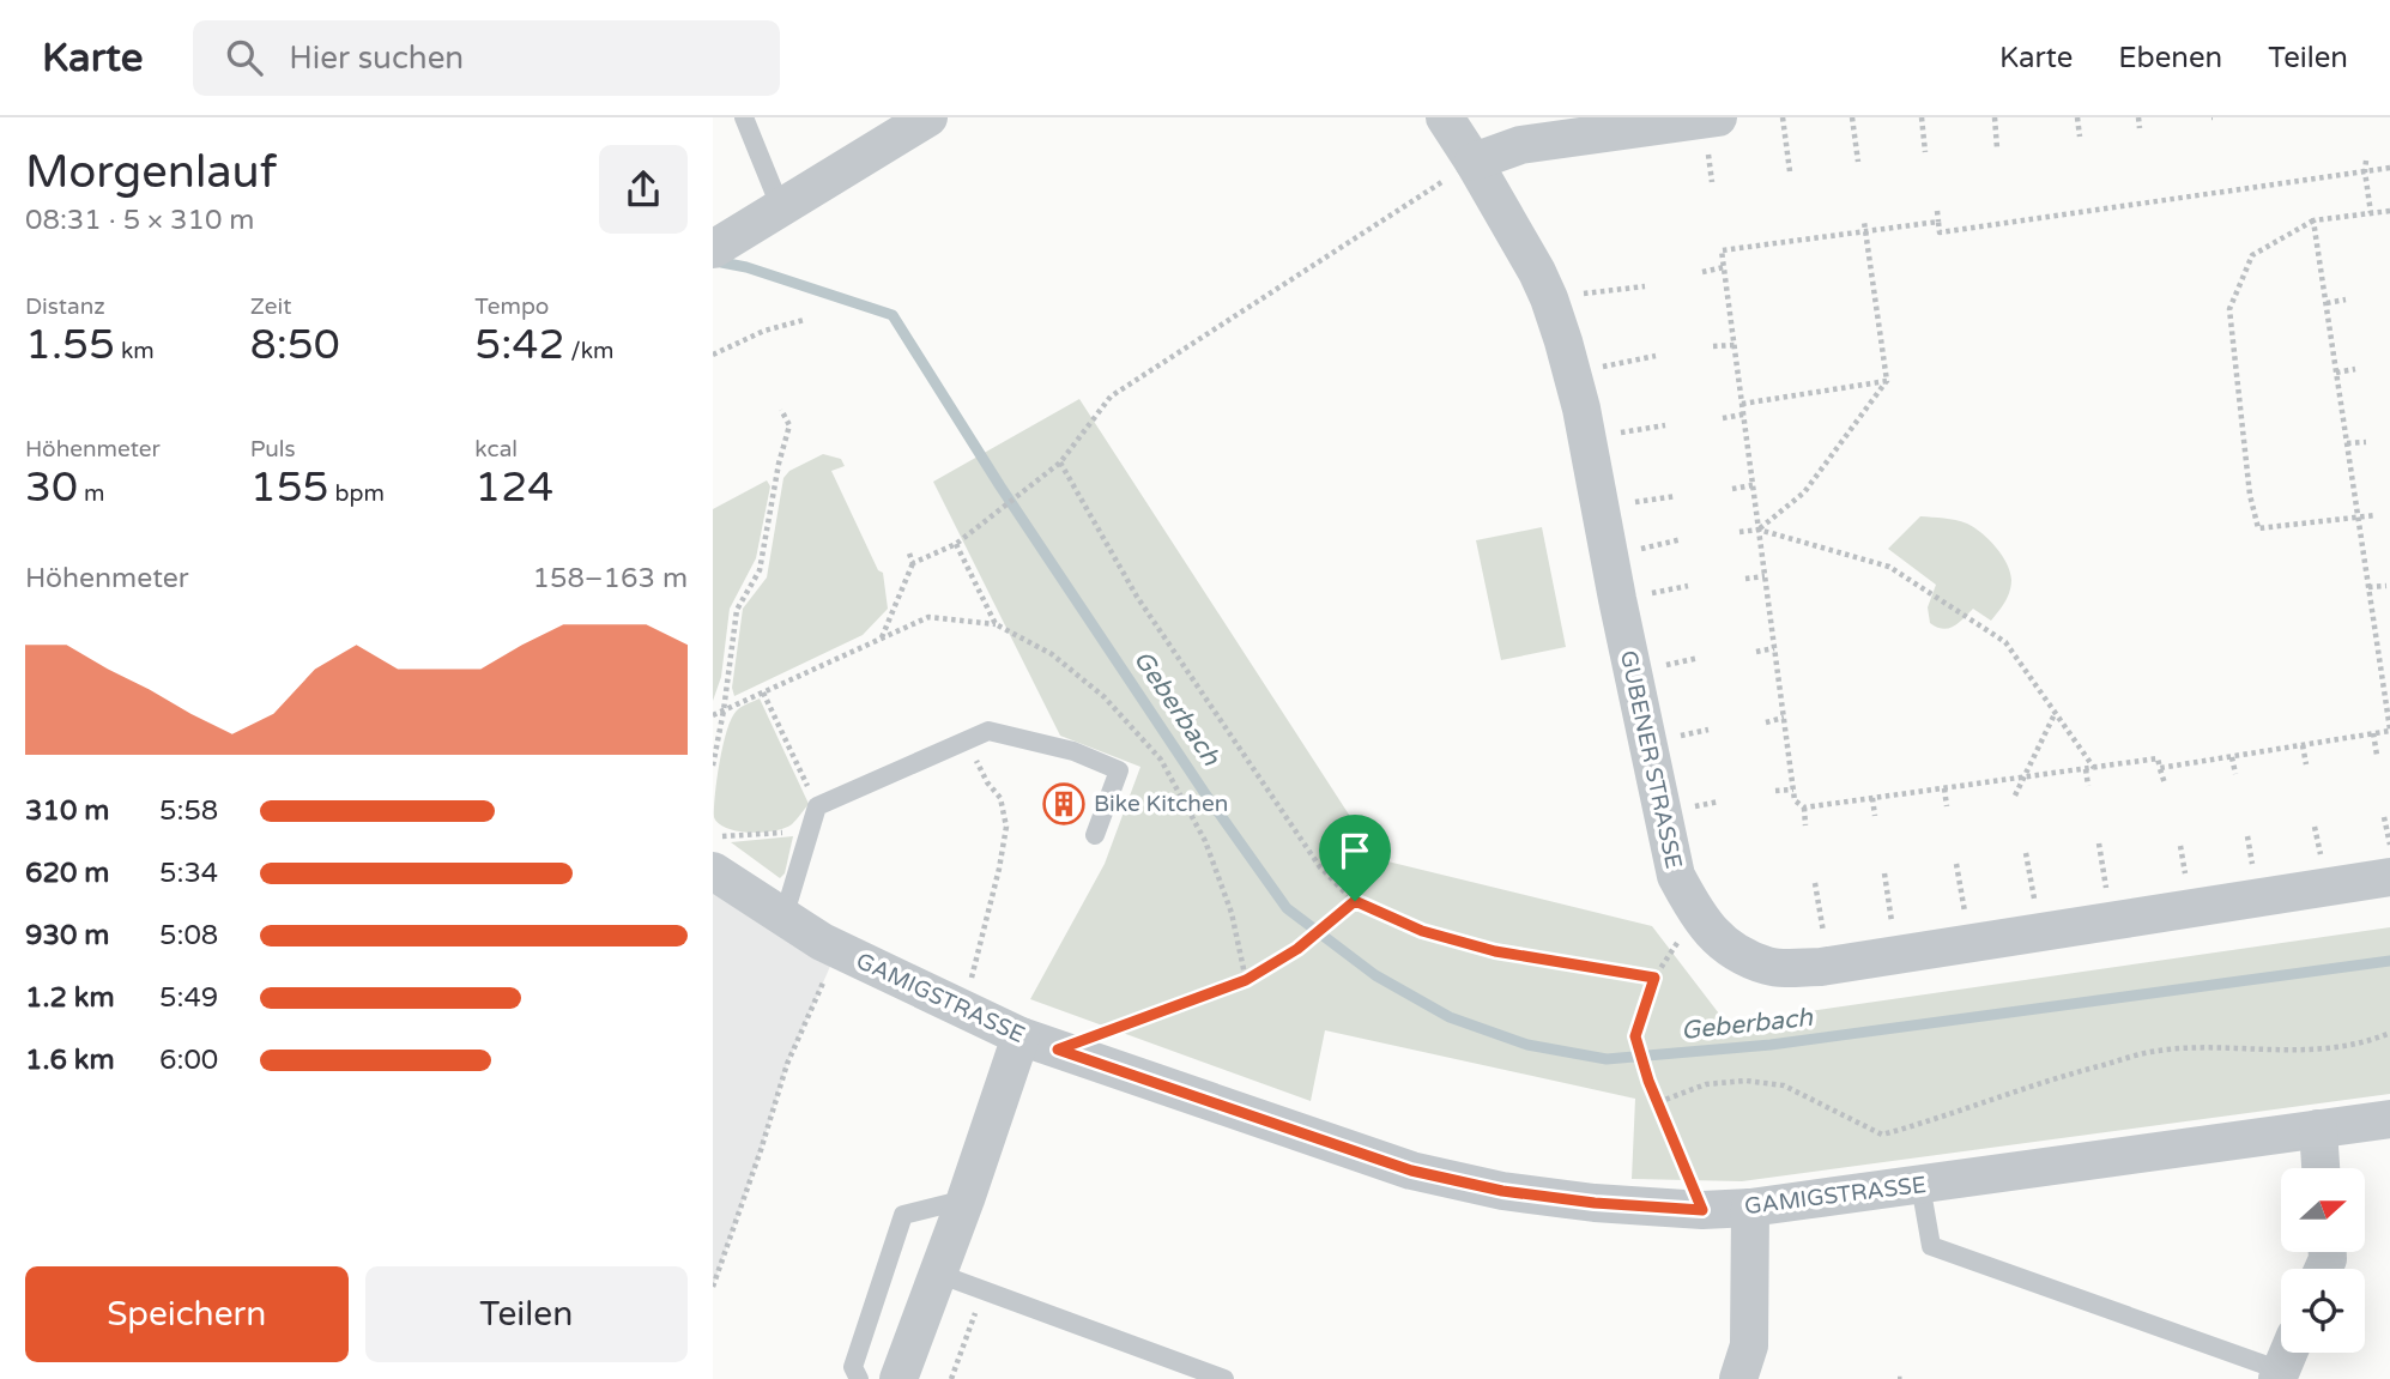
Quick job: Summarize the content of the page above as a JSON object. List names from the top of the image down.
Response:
{
  "streets": {
    "street": ["GUBENER STRASSE", "GAMIGSTRASSE"]
  },
  "water": ["Geberbach"],
  "places": {
    "building": ["Bike Kitchen"]
  },
  "north": "right",
  "page": {
    "header": "Karte",
    "search": "Hier suchen",
    "nav": ["Karte", "Ebenen", "Teilen"],
    "heading": ["Morgenlauf", "08:31 · 5 × 310 m"],
    "stats": [
      ["Distanz", "1.55 km"],
      ["Zeit", "8:50"],
      ["Tempo", "5:42 /km"],
      ["Höhenmeter", "30 m"],
      ["Puls", "155 bpm"],
      ["kcal", "124"]
    ],
    "chart": ["Höhenmeter", "158–163 m"],
    "list": [
      {
        "name": "310 m",
        "note": "5:58"
      },
      {
        "name": "620 m",
        "note": "5:34"
      },
      {
        "name": "930 m",
        "note": "5:08"
      },
      {
        "name": "1.2 km",
        "note": "5:49"
      },
      {
        "name": "1.6 km",
        "note": "6:00"
      }
    ],
    "buttons": ["Speichern", "Teilen"]
  }
}
